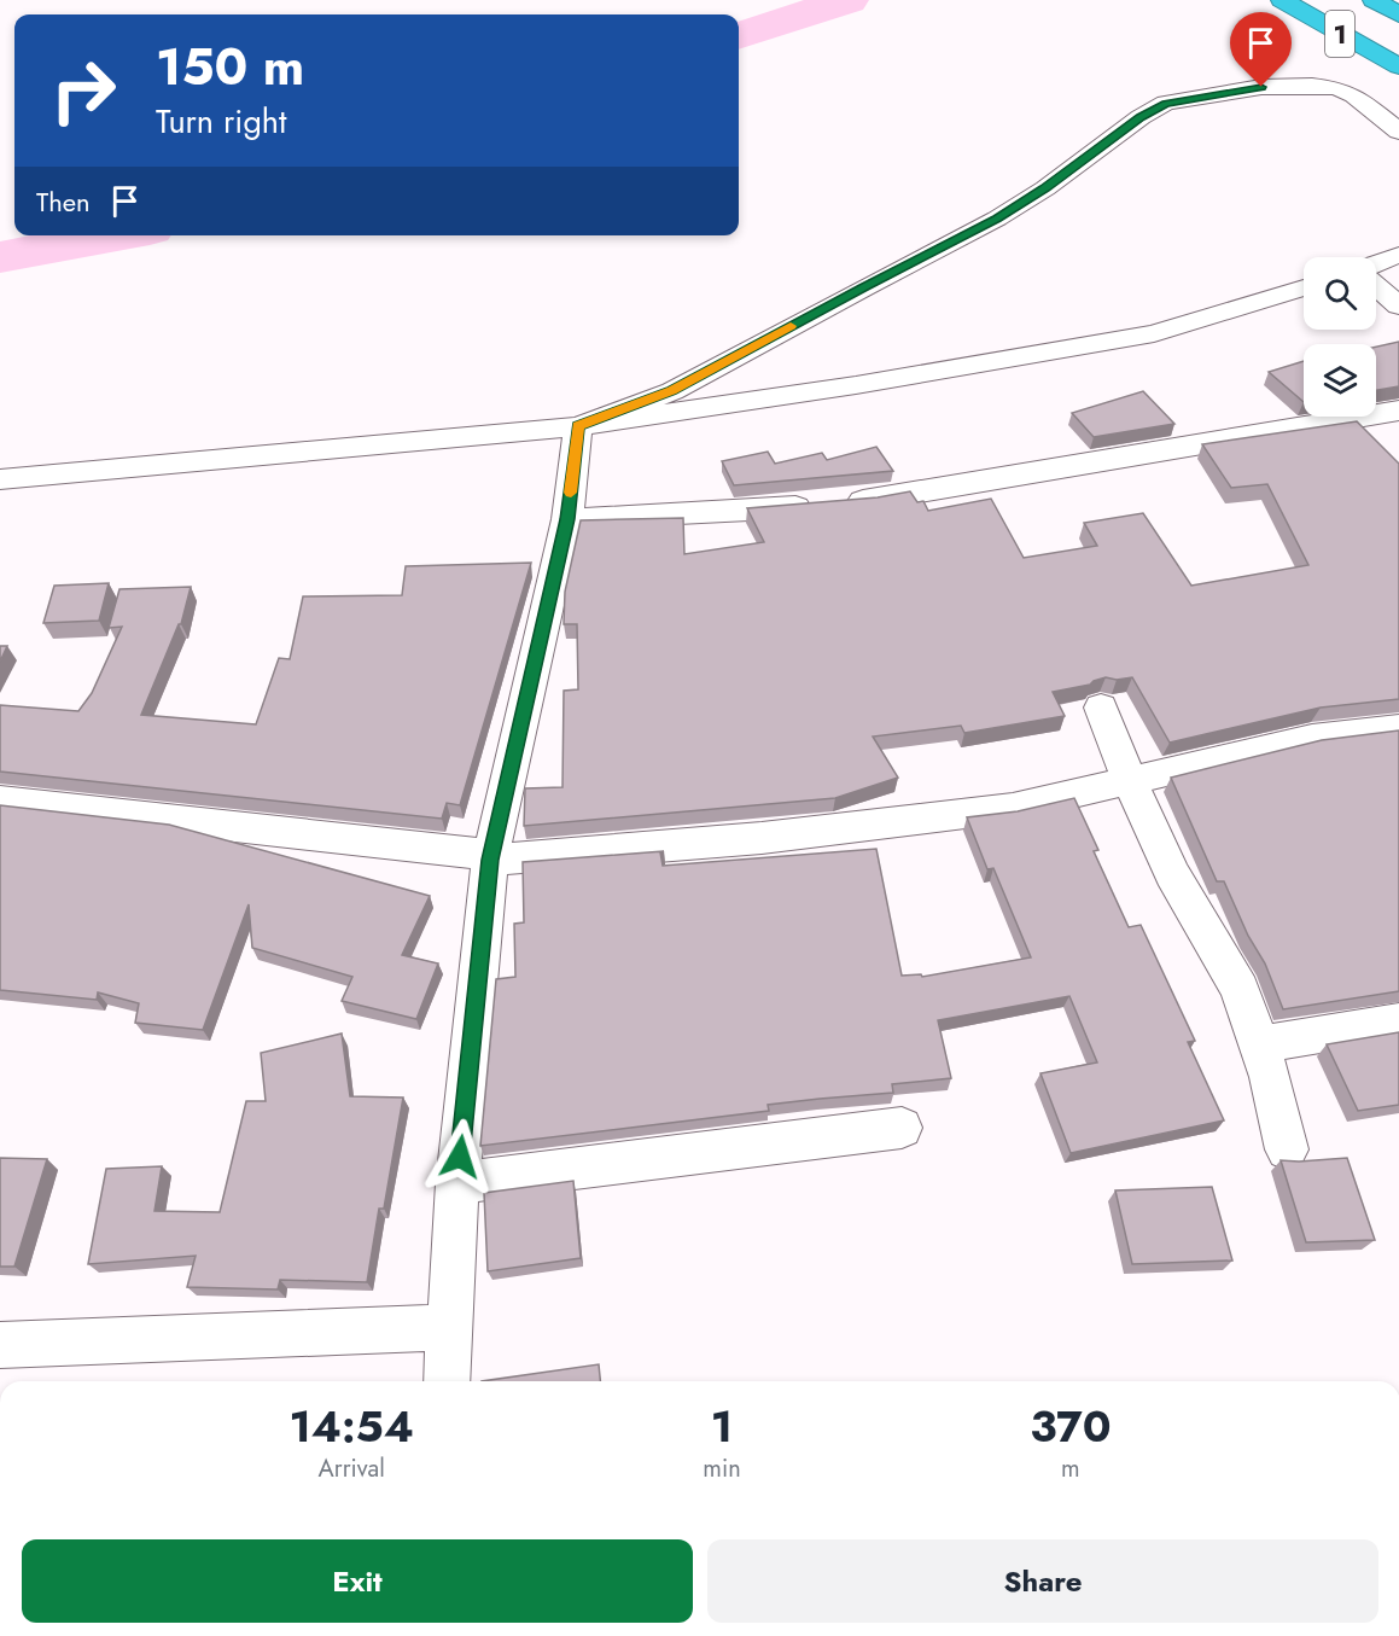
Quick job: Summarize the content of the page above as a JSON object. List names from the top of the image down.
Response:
{
  "streets": {
    "highway": ["1"]
  },
  "page": {
    "turn": ["150 m", "Turn right"],
    "then": "Then",
    "eta": [
      "14:54",
      "Arrival",
      "1",
      "min",
      "370",
      "m"
    ],
    "buttons": ["Exit", "Share"]
  }
}
